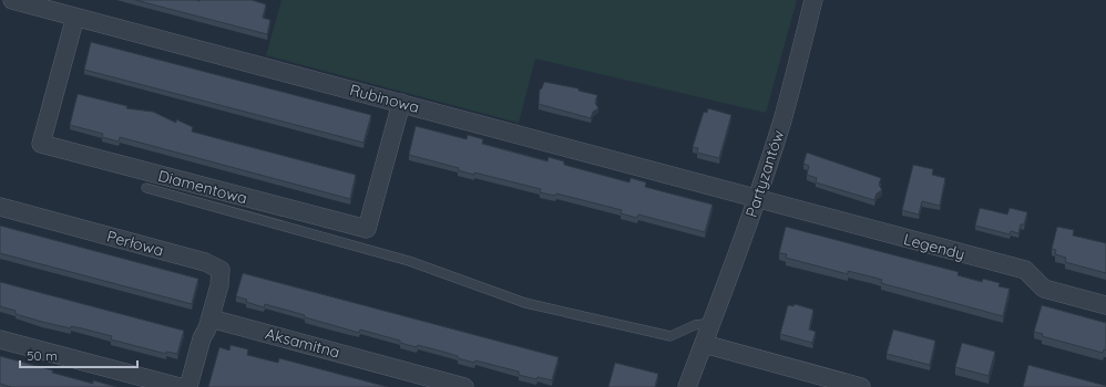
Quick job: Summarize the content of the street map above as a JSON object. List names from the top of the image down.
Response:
{
  "streets": {
    "street": [
      "Rubinowa",
      "Partyzantów",
      "Diamentowa",
      "Perłowa",
      "Legendy",
      "Aksamitna"
    ]
  },
  "crossings": [
    ["Rubinowa", "Partyzantów"],
    ["Rubinowa", "Diamentowa"],
    ["Rubinowa", "Legendy"],
    ["Partyzantów", "Legendy"],
    ["Perłowa", "Aksamitna"]
  ],
  "scale_bar": "50 m"
}
